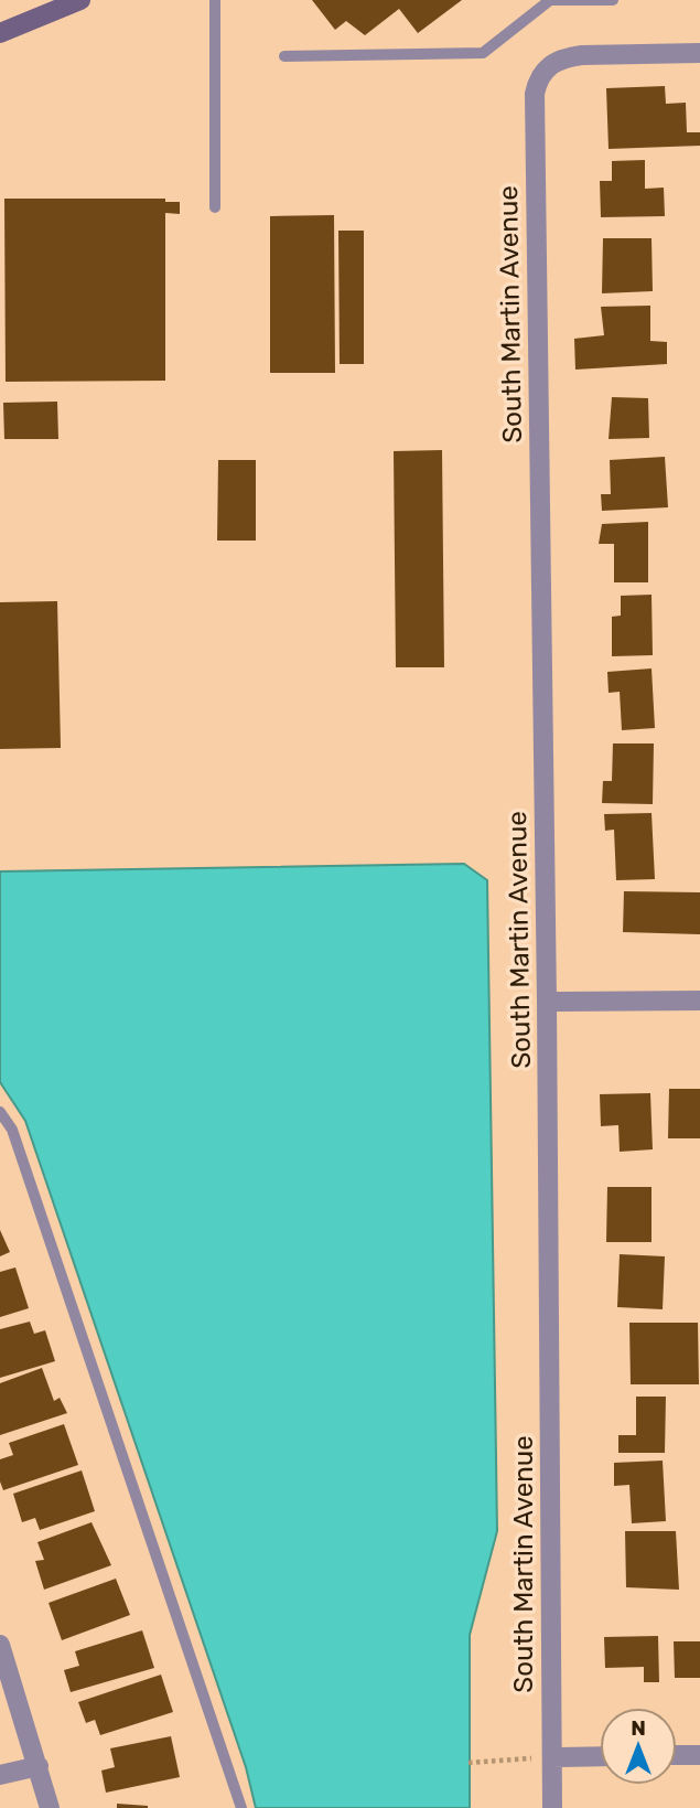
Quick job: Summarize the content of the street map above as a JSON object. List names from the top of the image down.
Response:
{
  "streets": {
    "street": ["South Martin Avenue"]
  },
  "north": "top"
}
